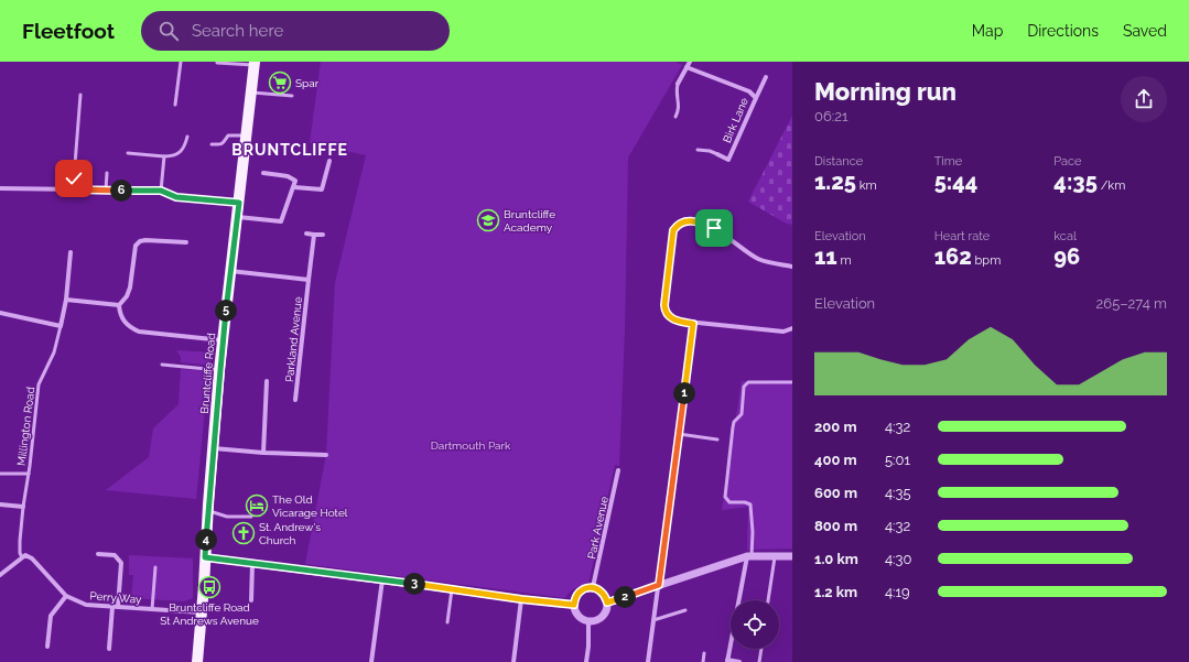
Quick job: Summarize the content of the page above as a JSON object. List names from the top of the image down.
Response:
{
  "streets": {
    "main road": ["Bruntcliffe Road"],
    "street": [
      "Birk Lane",
      "Parkland Avenue",
      "Millington Road",
      "Park Avenue",
      "Perry Way"
    ]
  },
  "crossings": [
    ["Bruntcliffe Road", "Perry Way"],
    ["Millington Road", "Perry Way"]
  ],
  "districts": ["BRUNTCLIFFE"],
  "parks": ["Dartmouth Park"],
  "places": {
    "supermarket": ["Spar"],
    "school or university": ["Bruntcliffe Academy"],
    "hotel": ["The Old Vicarage Hotel"],
    "church": ["St. Andrew's Church"],
    "bus stop": ["Bruntcliffe Road St Andrews Avenue"]
  },
  "page": {
    "header": "Fleetfoot",
    "search": "Search here",
    "nav": ["Map", "Directions", "Saved"],
    "heading": ["Morning run", "06:21"],
    "stats": [
      ["Distance", "1.25 km"],
      ["Time", "5:44"],
      ["Pace", "4:35 /km"],
      ["Elevation", "11 m"],
      ["Heart rate", "162 bpm"],
      ["kcal", "96"]
    ],
    "pins": [
      "6",
      "5",
      "1",
      "4",
      "3",
      "2"
    ],
    "chart": ["Elevation", "265–274 m"],
    "list": [
      {
        "name": "200 m",
        "note": "4:32"
      },
      {
        "name": "400 m",
        "note": "5:01"
      },
      {
        "name": "600 m",
        "note": "4:35"
      },
      {
        "name": "800 m",
        "note": "4:32"
      },
      {
        "name": "1.0 km",
        "note": "4:30"
      },
      {
        "name": "1.2 km",
        "note": "4:19"
      }
    ]
  }
}
